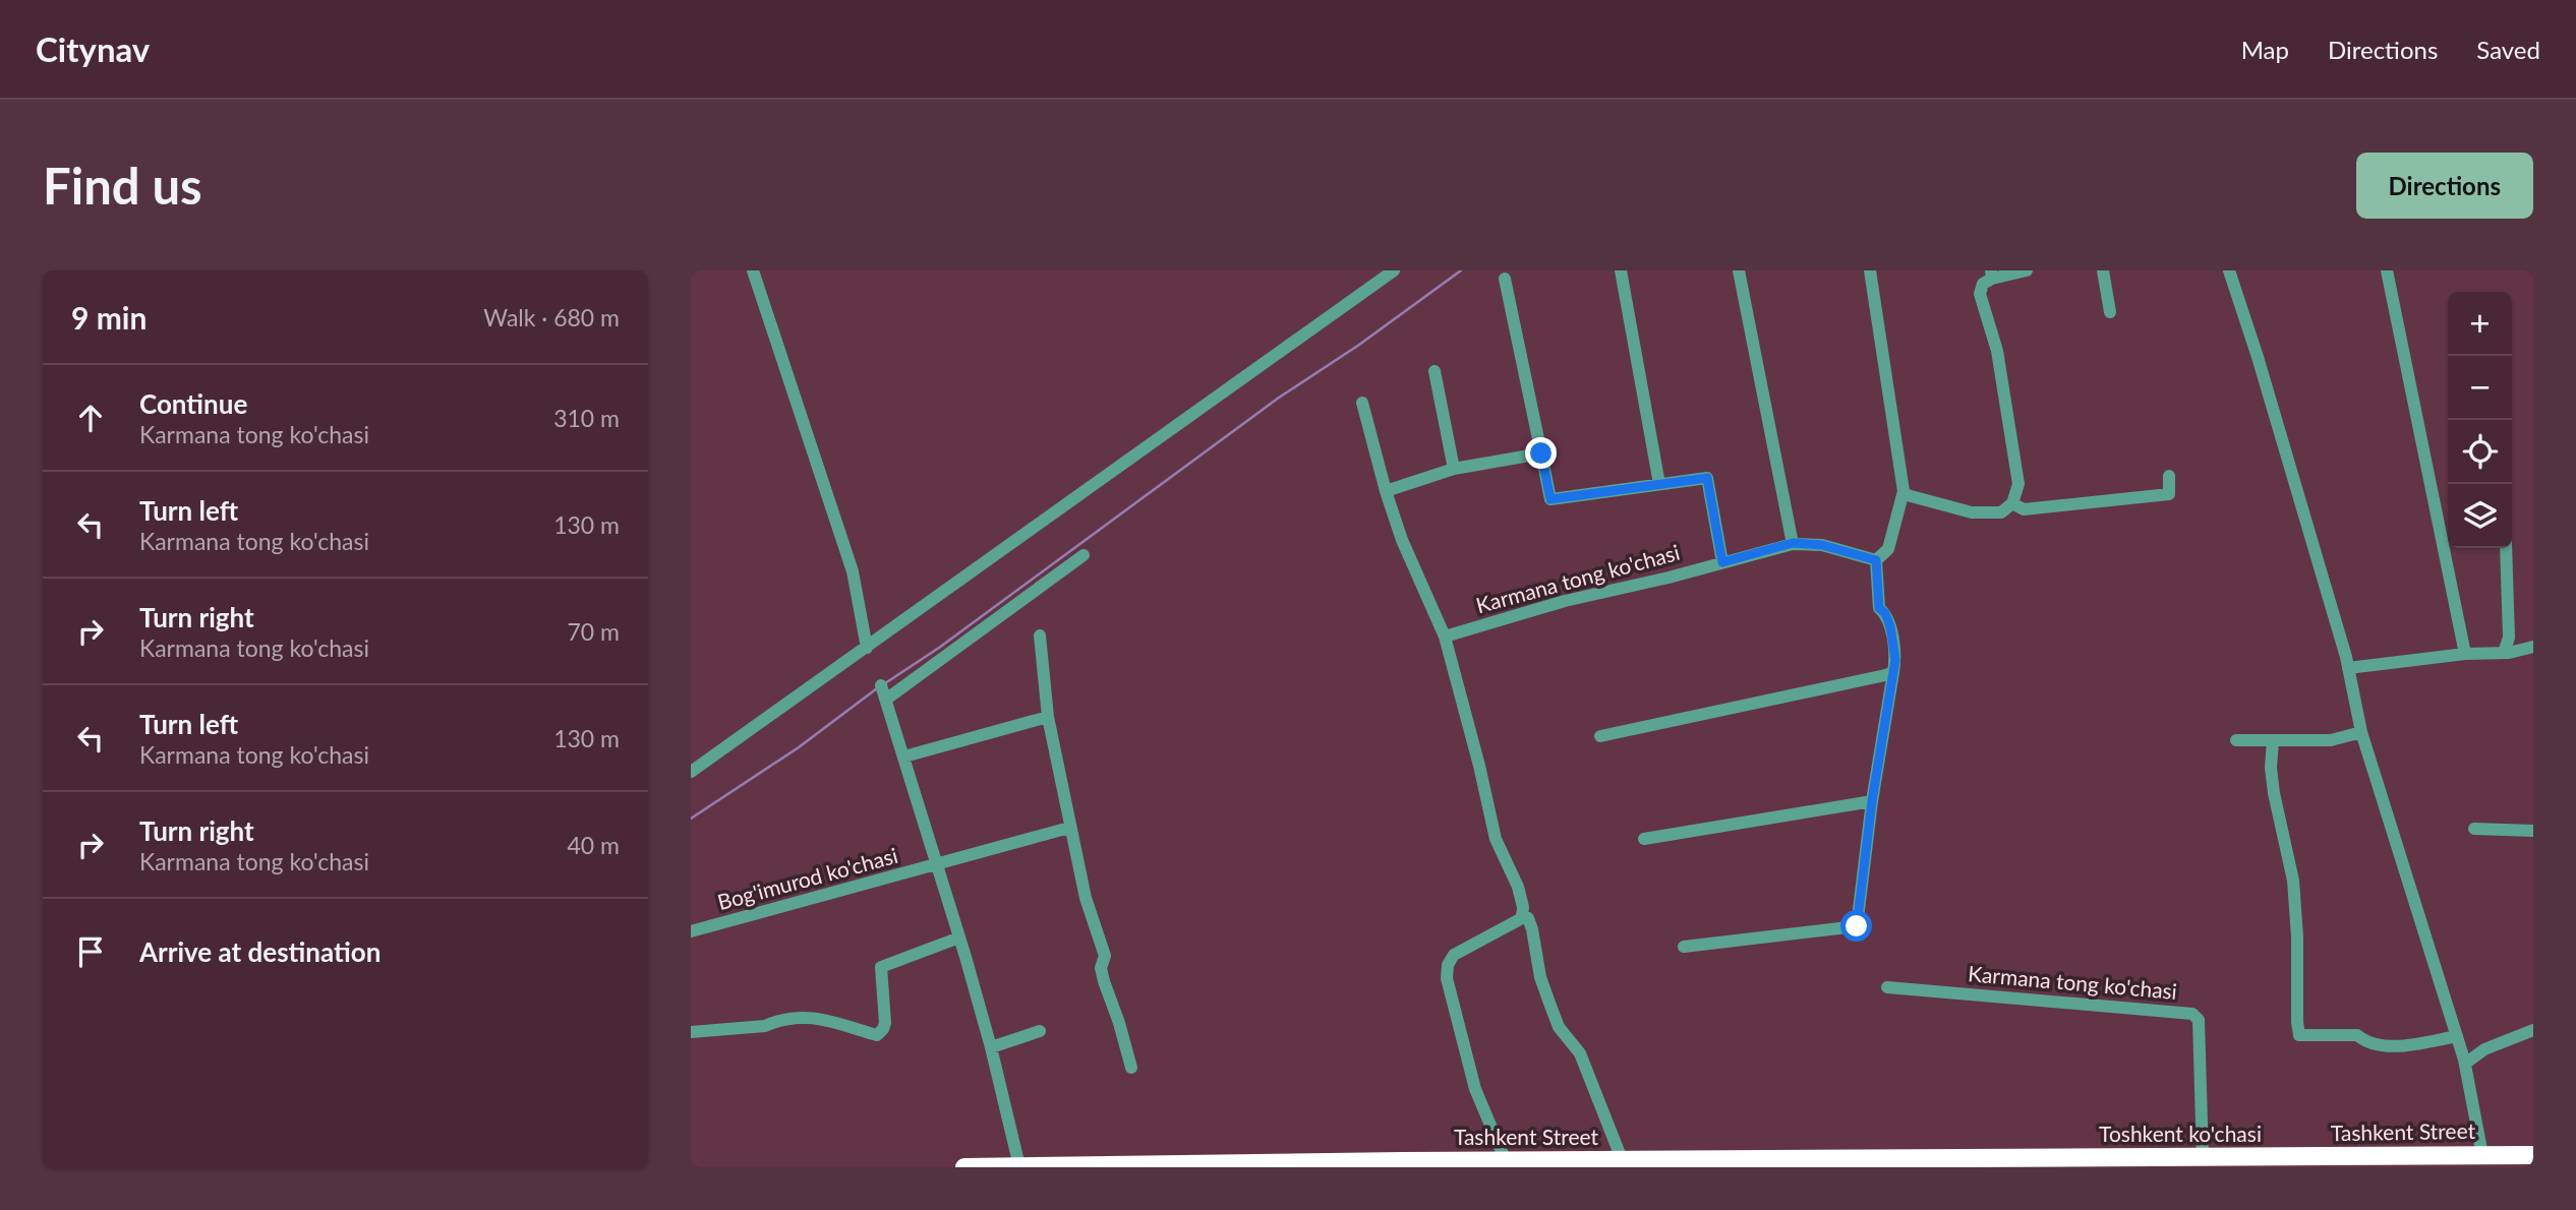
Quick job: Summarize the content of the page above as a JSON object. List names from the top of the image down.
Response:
{
  "streets": {
    "highway": ["Tashkent Street", "Toshkent ko'chasi"],
    "street": ["Karmana tong ko'chasi", "Bog'imurod ko'chasi"]
  },
  "crossings": [
    ["Karmana tong ko'chasi", "Toshkent ko'chasi"],
    ["Tashkent Street", "Toshkent ko'chasi"]
  ],
  "page": {
    "header": "Citynav",
    "nav": ["Map", "Directions", "Saved"],
    "buttons": "Directions",
    "title": "Find us",
    "heading": ["9 min", "Walk · 680 m"],
    "map_buttons": ["+", "−"],
    "list": [
      ["Continue", "Karmana tong ko'chasi", "310 m"],
      ["Turn left", "Karmana tong ko'chasi", "130 m"],
      ["Turn right", "Karmana tong ko'chasi", "70 m"],
      ["Turn left", "Karmana tong ko'chasi", "130 m"],
      ["Turn right", "Karmana tong ko'chasi", "40 m"],
      "Arrive at destination"
    ]
  }
}
